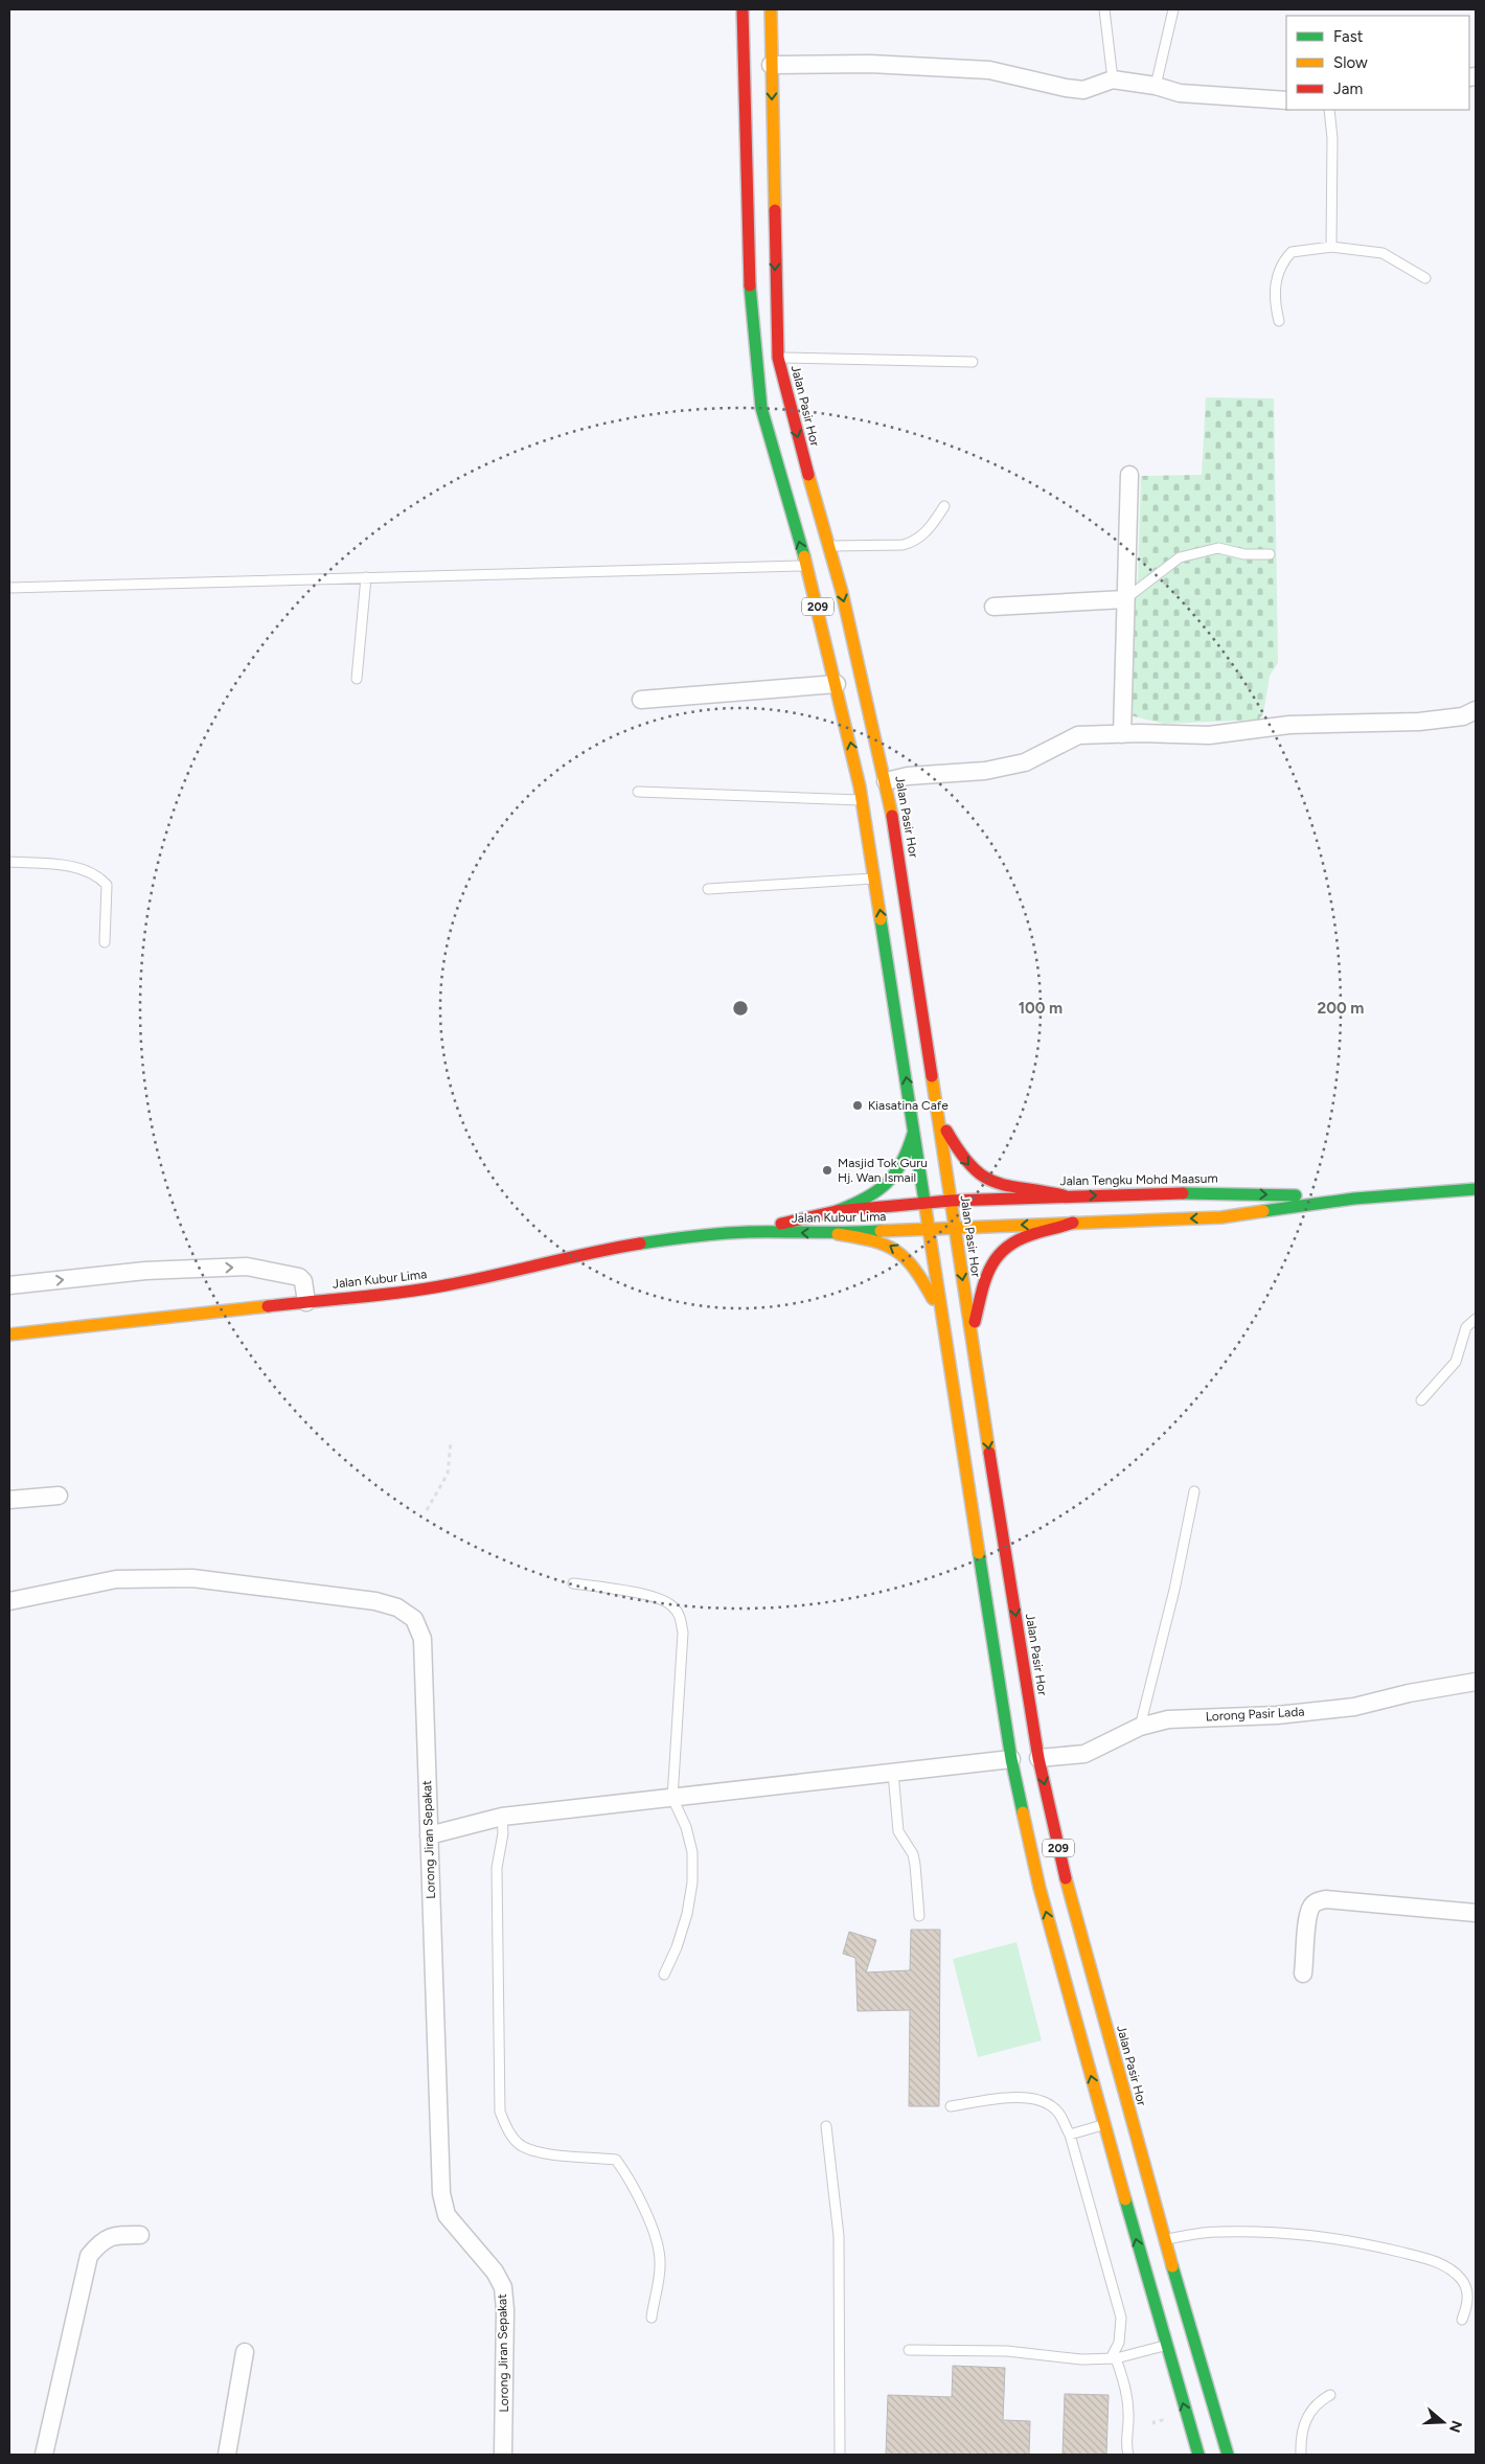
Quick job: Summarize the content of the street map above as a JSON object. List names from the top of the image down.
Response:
{
  "streets": {
    "main road": [
      "Jalan Pasir Hor",
      "209",
      "Jalan Tengku Mohd Maasum",
      "Jalan Kubur Lima"
    ],
    "street": ["Lorong Pasir Lada", "Lorong Jiran Sepakat"]
  },
  "crossings": [
    ["Jalan Pasir Hor", "Jalan Tengku Mohd Maasum"],
    ["Jalan Pasir Hor", "Lorong Pasir Lada"],
    ["209", "Jalan Tengku Mohd Maasum"],
    ["209", "Jalan Kubur Lima"],
    ["Jalan Tengku Mohd Maasum", "Jalan Kubur Lima"]
  ],
  "places": ["Kiasatina Cafe", "Masjid Tok Guru Hj. Wan Ismail"],
  "legend": ["Fast", "Slow", "Jam"],
  "north": "right",
  "rings": ["100 m", "200 m"]
}
